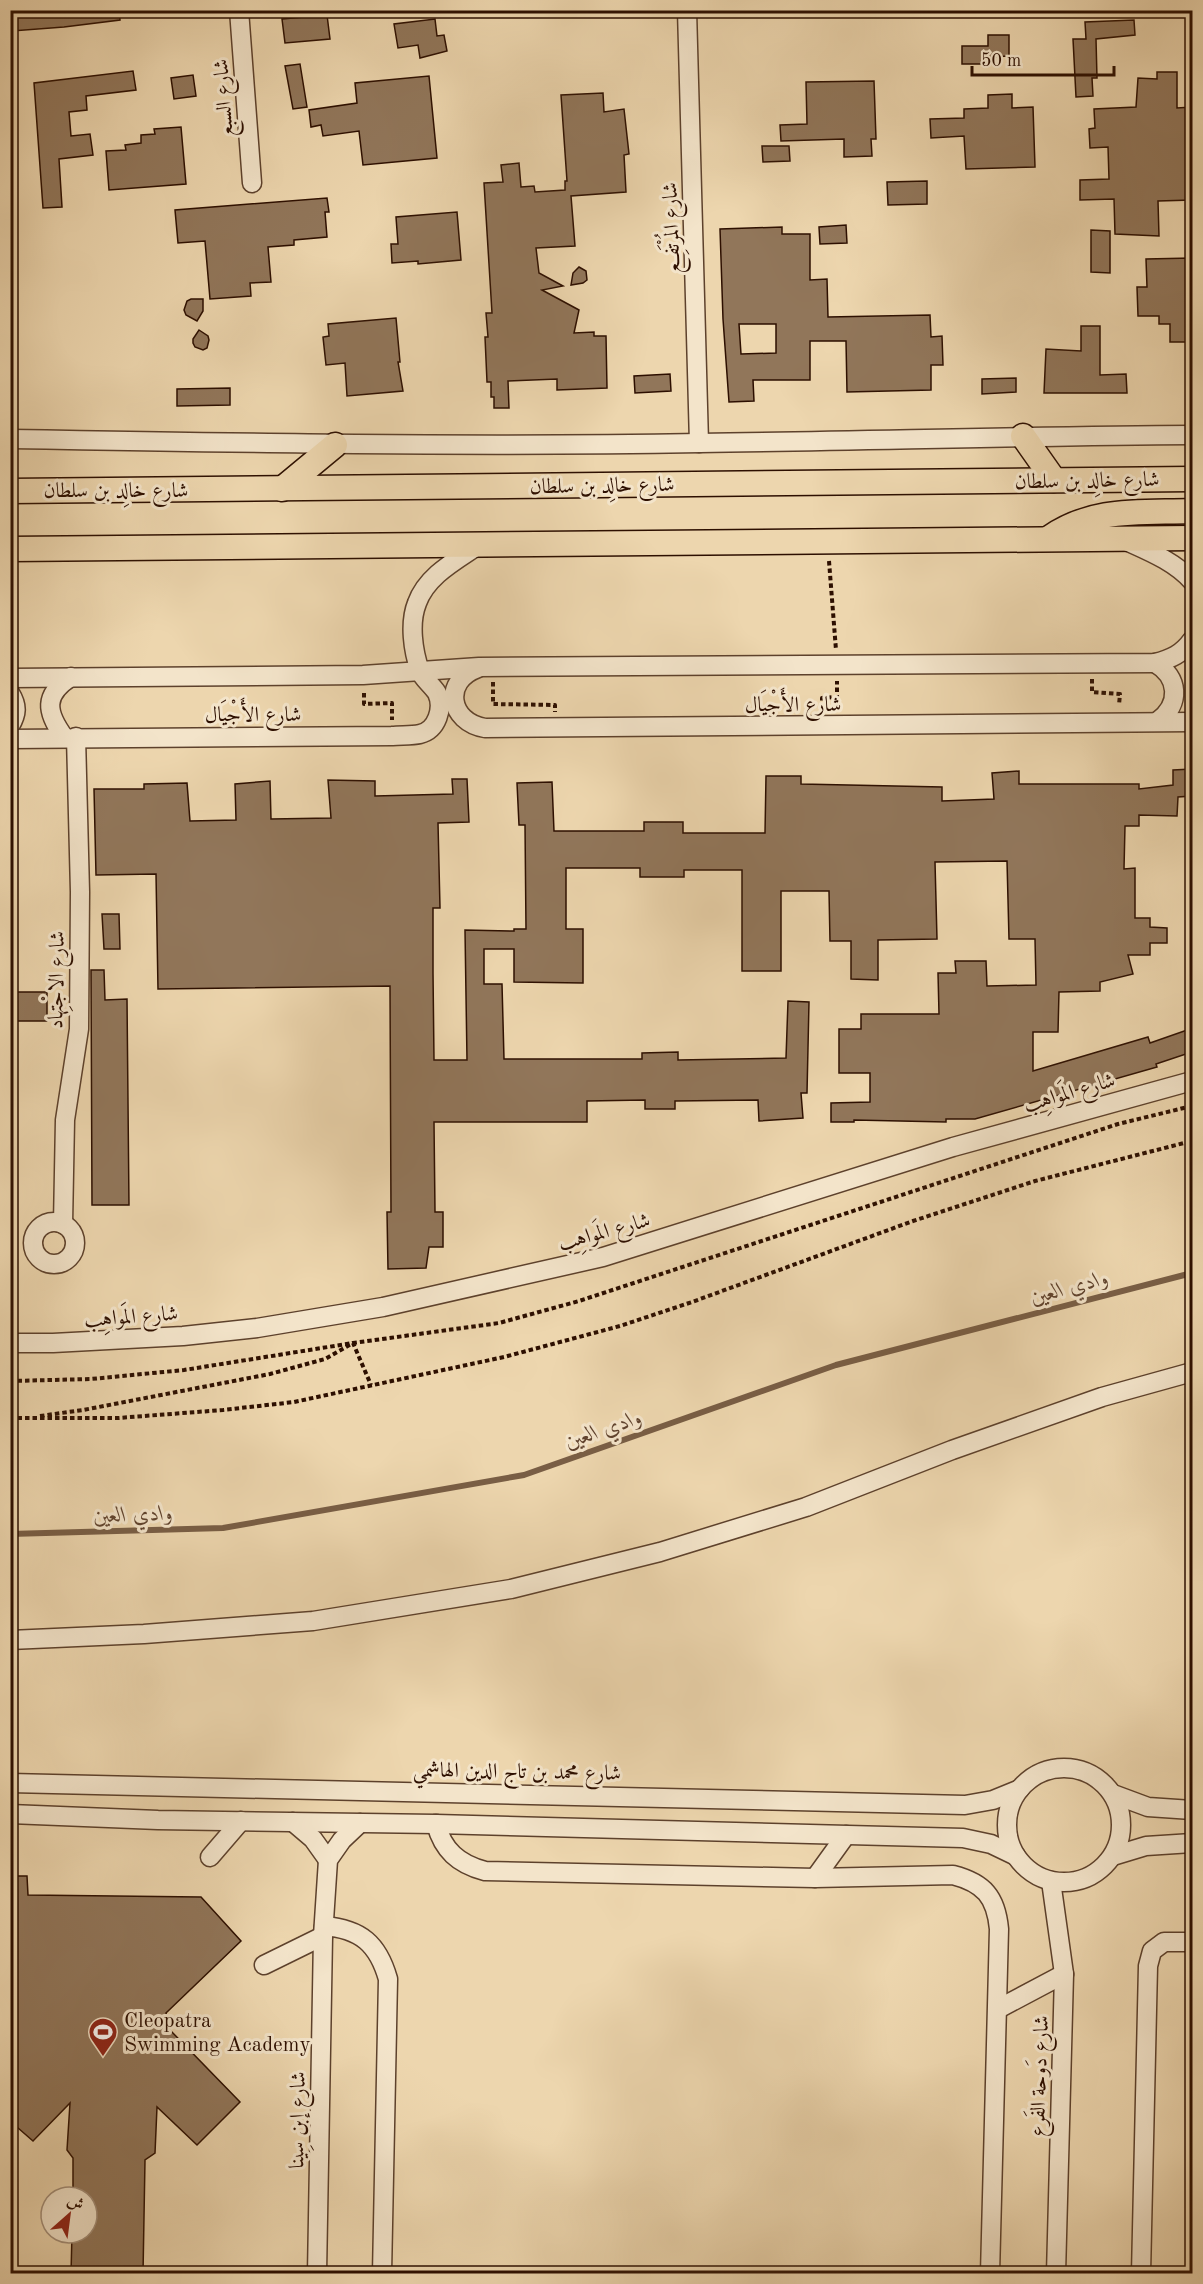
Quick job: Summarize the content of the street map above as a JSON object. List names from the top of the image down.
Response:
{
  "streets": {
    "main road": ["شارع خالِد بن سلطان"],
    "street": [
      "شارع السبع",
      "شارع المُرْتَفِع",
      "شارع الأَجْيَال",
      "شارع الاجْتِهاد",
      "شارع المَواهِب",
      "شارع محمد بن تاج الدين الهاشمي",
      "شارع دَوحة الفَرع",
      "شارع إبن سِينا"
    ]
  },
  "crossings": [
    ["شارع الأَجْيَال", "شارع الاجْتِهاد"],
    ["شارع محمد بن تاج الدين الهاشمي", "شارع دَوحة الفَرع"]
  ],
  "water": ["وادي العين"],
  "places": {
    "sports": ["Cleopatra Swimming Academy"]
  },
  "scale_bar": "50 m",
  "north": "top right"
}
